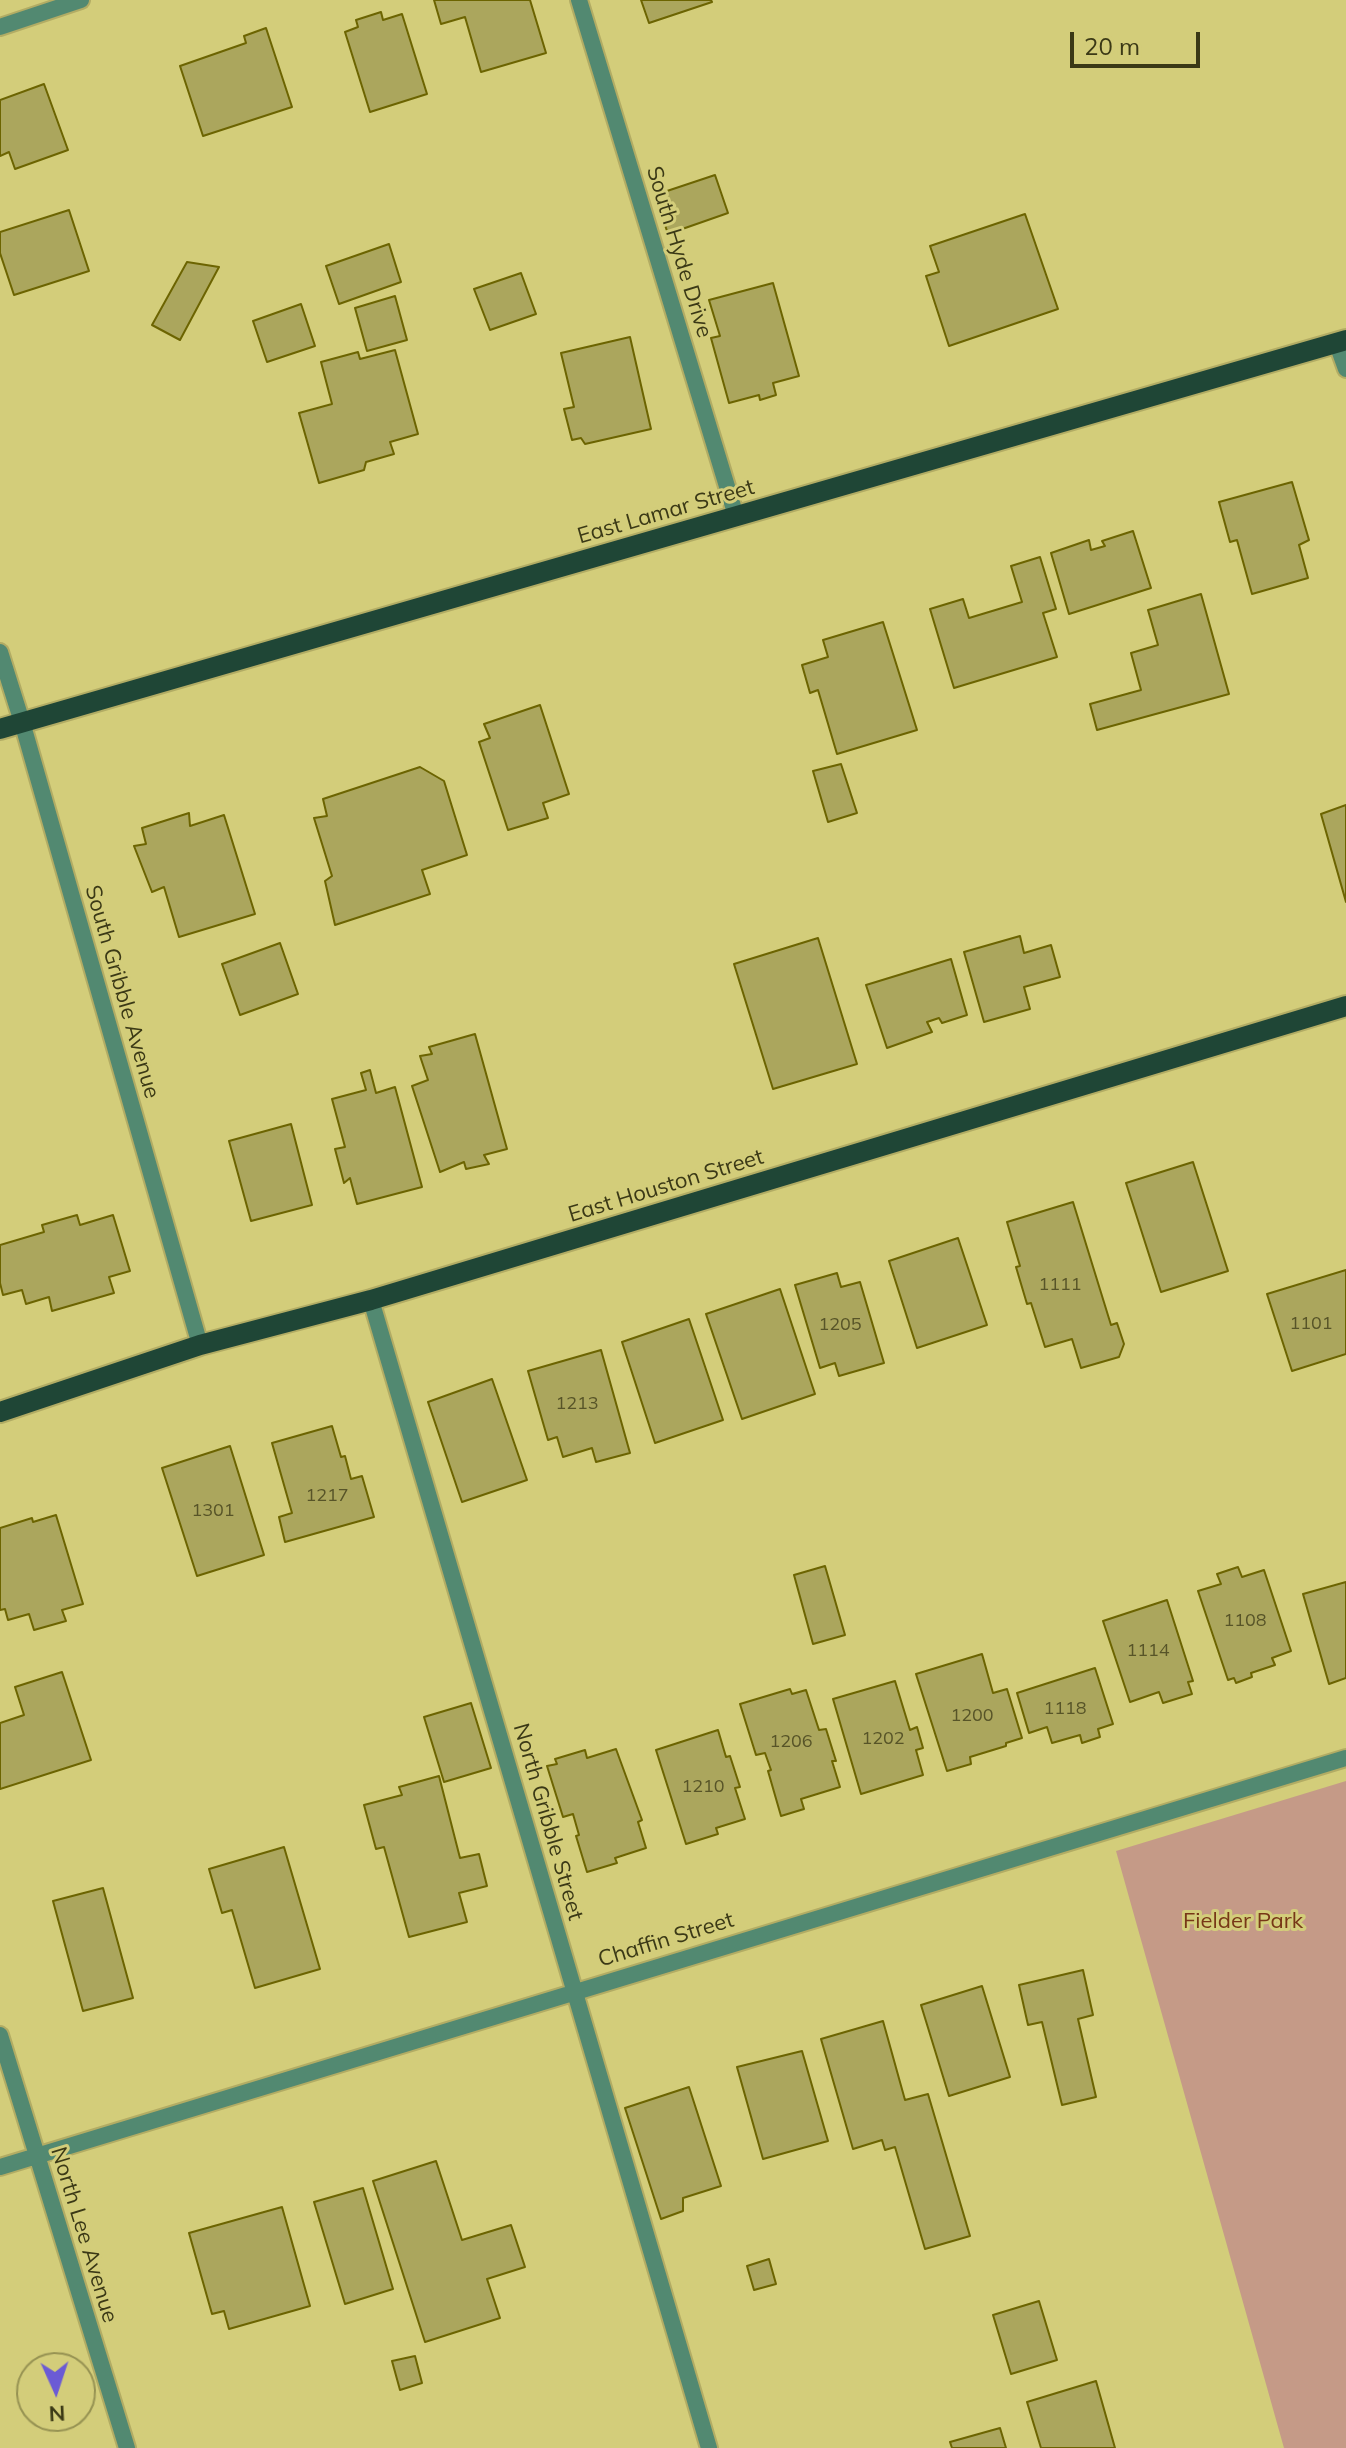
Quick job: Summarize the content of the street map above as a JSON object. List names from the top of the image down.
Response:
{
  "streets": {
    "main road": ["East Lamar Street", "East Houston Street"],
    "street": [
      "South Hyde Drive",
      "South Gribble Avenue",
      "North Gribble Street",
      "Chaffin Street",
      "North Lee Avenue"
    ]
  },
  "crossings": [
    ["South Hyde Drive", "East Lamar Street"],
    ["East Lamar Street", "South Gribble Avenue"],
    ["South Gribble Avenue", "East Houston Street"],
    ["East Houston Street", "North Gribble Street"],
    ["North Gribble Street", "Chaffin Street"],
    ["Chaffin Street", "North Lee Avenue"]
  ],
  "parks": ["Fielder Park"],
  "house_numbers": [
    "1111",
    "1101",
    "1205",
    "1213",
    "1217",
    "1301",
    "1108",
    "1114",
    "1118",
    "1200",
    "1202",
    "1206",
    "1210"
  ],
  "scale_bar": "20 m",
  "north": "bottom"
}
